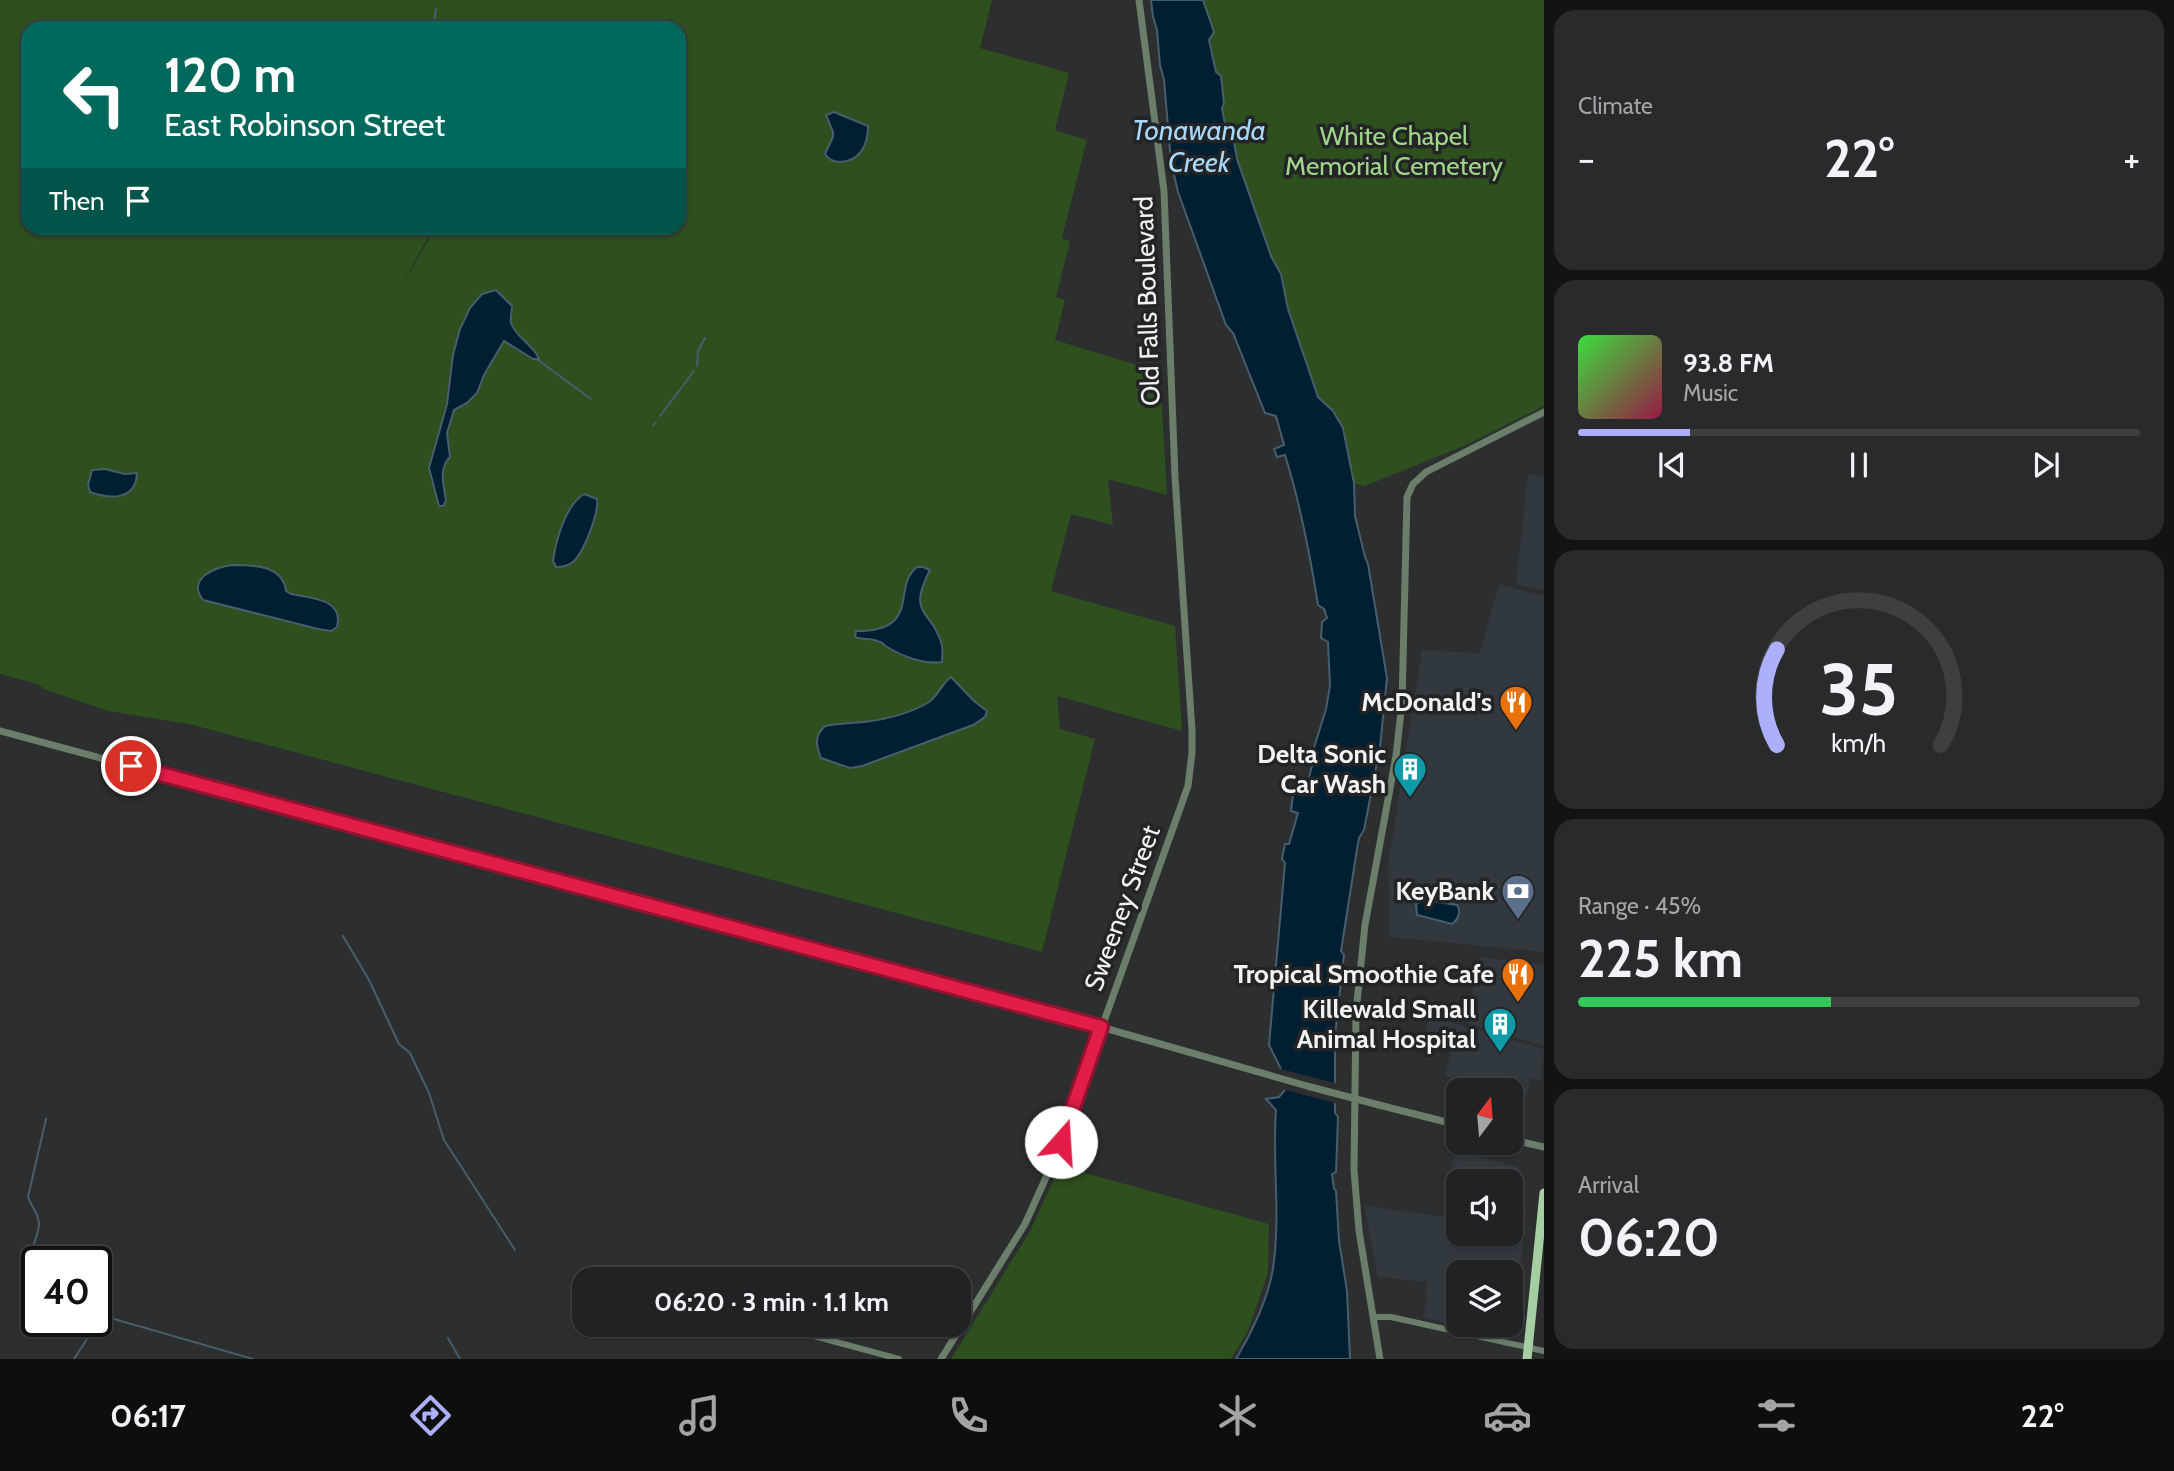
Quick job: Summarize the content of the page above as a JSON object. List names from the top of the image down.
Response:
{
  "streets": {
    "street": ["Old Falls Boulevard", "Sweeney Street"]
  },
  "crossings": [
    ["Old Falls Boulevard", "Sweeney Street"]
  ],
  "water": ["Tonawanda Creek"],
  "parks": ["White Chapel Memorial Cemetery"],
  "places": {
    "restaurant": ["McDonald's", "Tropical Smoothie Cafe"],
    "building": ["Delta Sonic Car Wash", "Killewald Small Animal Hospital"],
    "bank": ["KeyBank"]
  },
  "north": "top",
  "page": {
    "tile": [
      "Climate",
      ["Range · 45%", "225 km"],
      ["Arrival", "06:20"]
    ],
    "turn": ["120 m", "East Robinson Street"],
    "heat": ["−", "22°", "+"],
    "then": "Then",
    "song": ["93.8 FM", "Music"],
    "limit": "40",
    "trip": "06:20 · 3 min · 1.1 km",
    "tabs": ["06:17", "22°"],
    "gauge": ["35", "km/h"]
  }
}
